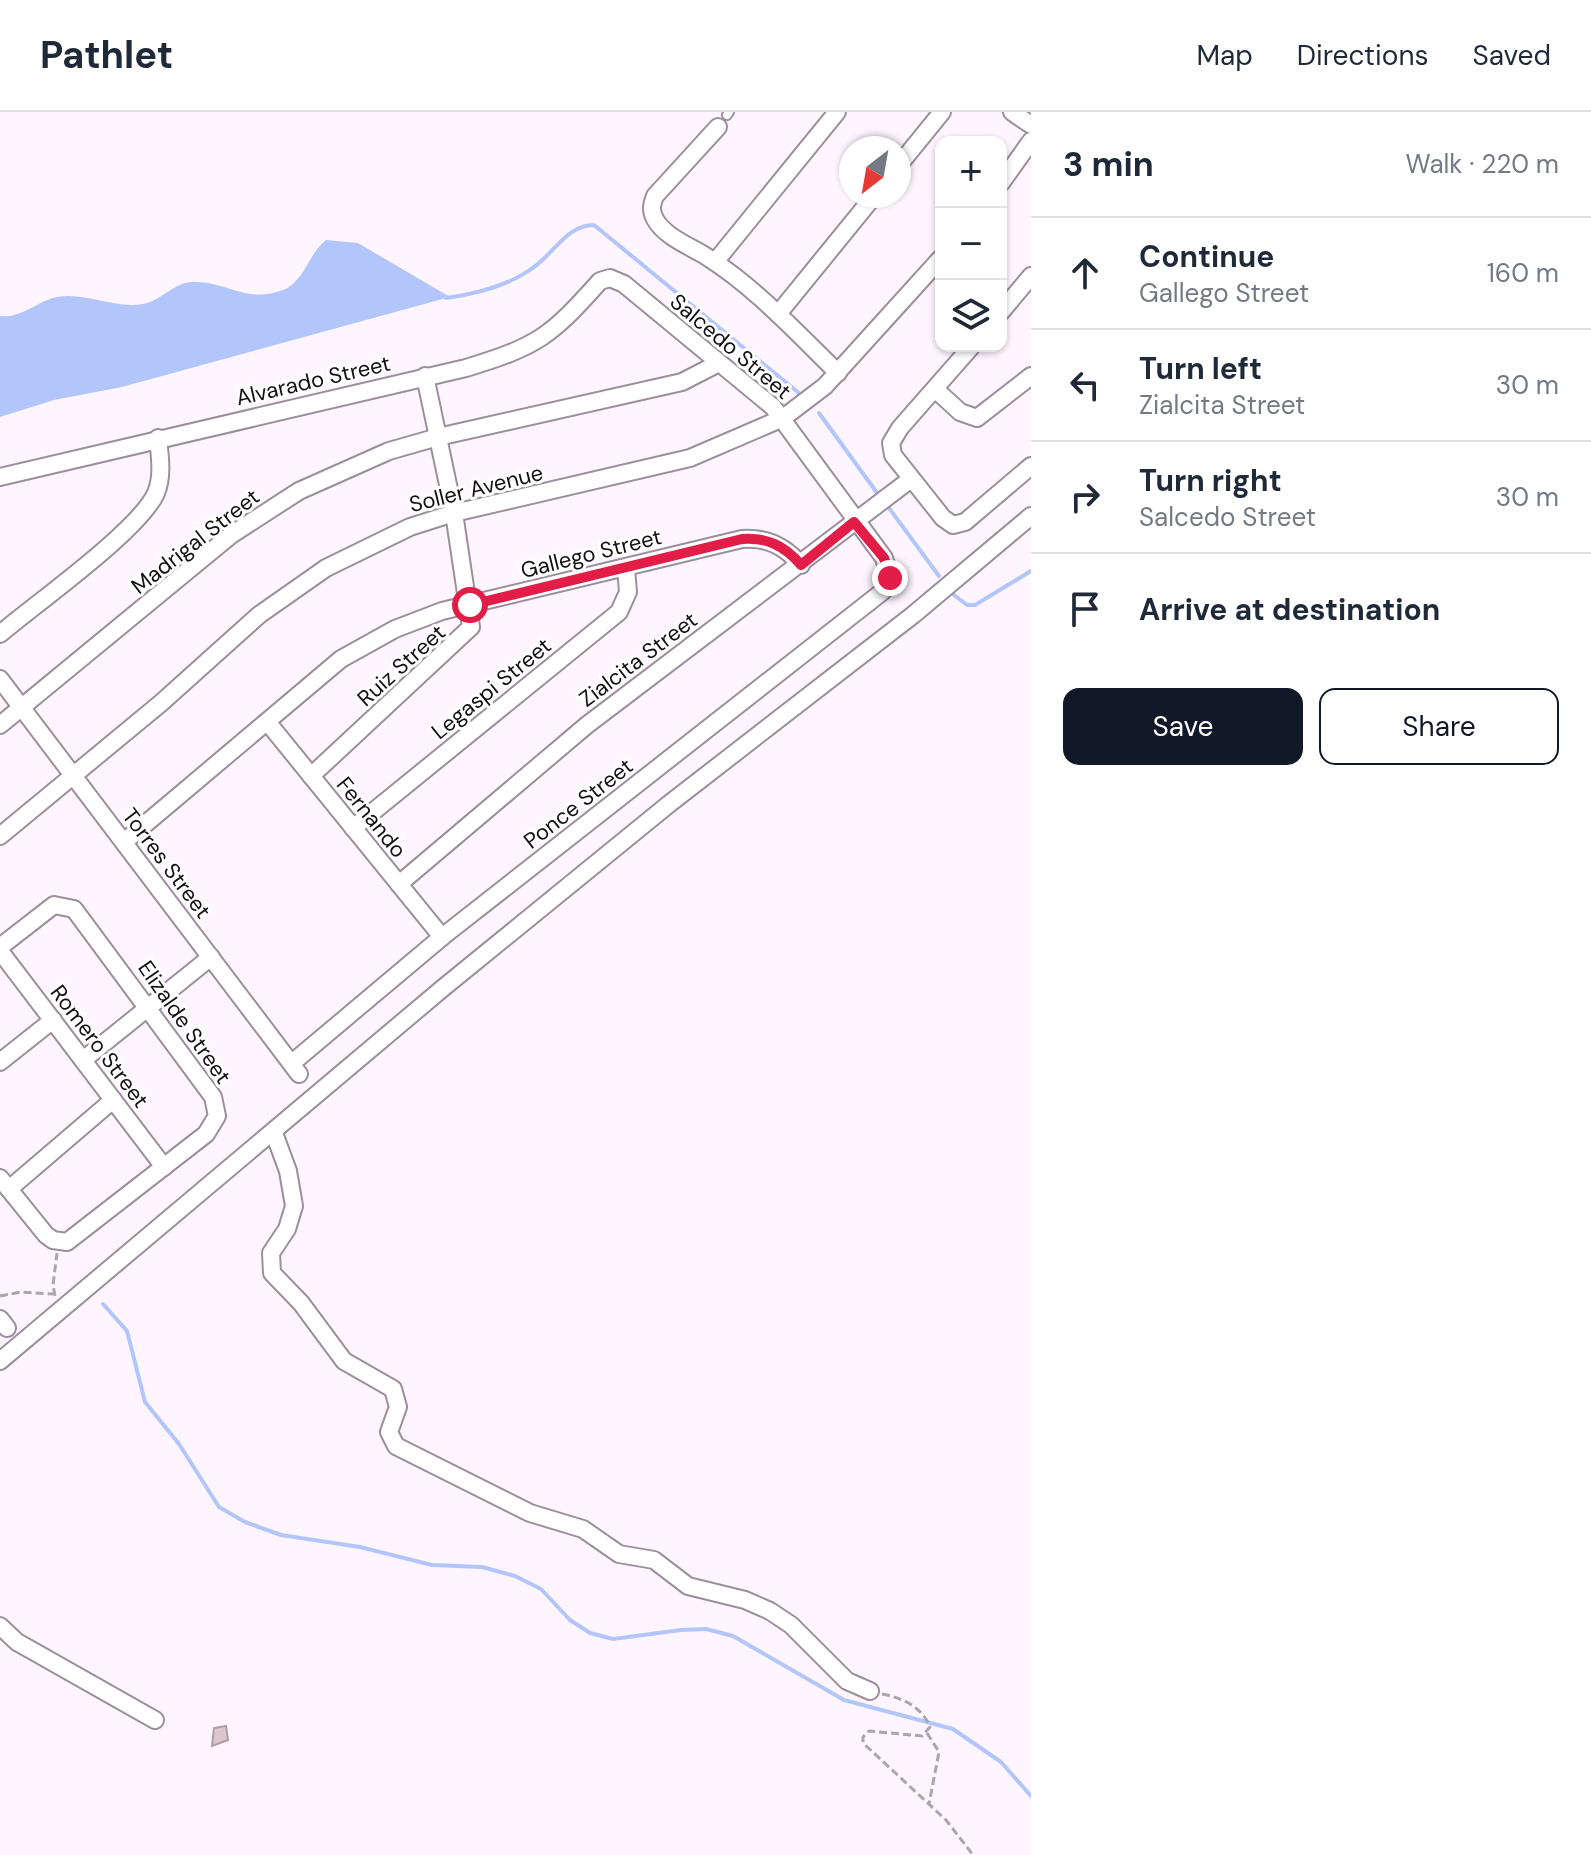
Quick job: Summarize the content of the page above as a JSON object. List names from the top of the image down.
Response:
{
  "streets": {
    "street": [
      "Salcedo Street",
      "Alvarado Street",
      "Soller Avenue",
      "Madrigal Street",
      "Gallego Street",
      "Zialcita Street",
      "Ruiz Street",
      "Legaspi Street",
      "Ponce Street",
      "Fernando",
      "Torres Street",
      "Elizalde Street",
      "Romero Street"
    ]
  },
  "crossings": [
    ["Salcedo Street", "Alvarado Street"],
    ["Salcedo Street", "Soller Avenue"],
    ["Salcedo Street", "Madrigal Street"],
    ["Salcedo Street", "Zialcita Street"],
    ["Salcedo Street", "Ponce Street"],
    ["Alvarado Street", "Ruiz Street"],
    ["Soller Avenue", "Ruiz Street"],
    ["Soller Avenue", "Torres Street"],
    ["Madrigal Street", "Ruiz Street"],
    ["Madrigal Street", "Torres Street"],
    ["Gallego Street", "Zialcita Street"],
    ["Gallego Street", "Ruiz Street"],
    ["Gallego Street", "Legaspi Street"],
    ["Gallego Street", "Fernando"],
    ["Gallego Street", "Torres Street"],
    ["Zialcita Street", "Fernando"],
    ["Ruiz Street", "Fernando"],
    ["Legaspi Street", "Fernando"],
    ["Ponce Street", "Fernando"],
    ["Ponce Street", "Torres Street"],
    ["Elizalde Street", "Romero Street"]
  ],
  "north": "bottom left",
  "page": {
    "header": "Pathlet",
    "nav": ["Map", "Directions", "Saved"],
    "heading": ["3 min", "Walk · 220 m"],
    "map_buttons": ["+", "−"],
    "list": [
      ["Continue", "Gallego Street", "160 m"],
      ["Turn left", "Zialcita Street", "30 m"],
      ["Turn right", "Salcedo Street", "30 m"],
      "Arrive at destination"
    ],
    "buttons": ["Save", "Share"]
  }
}
